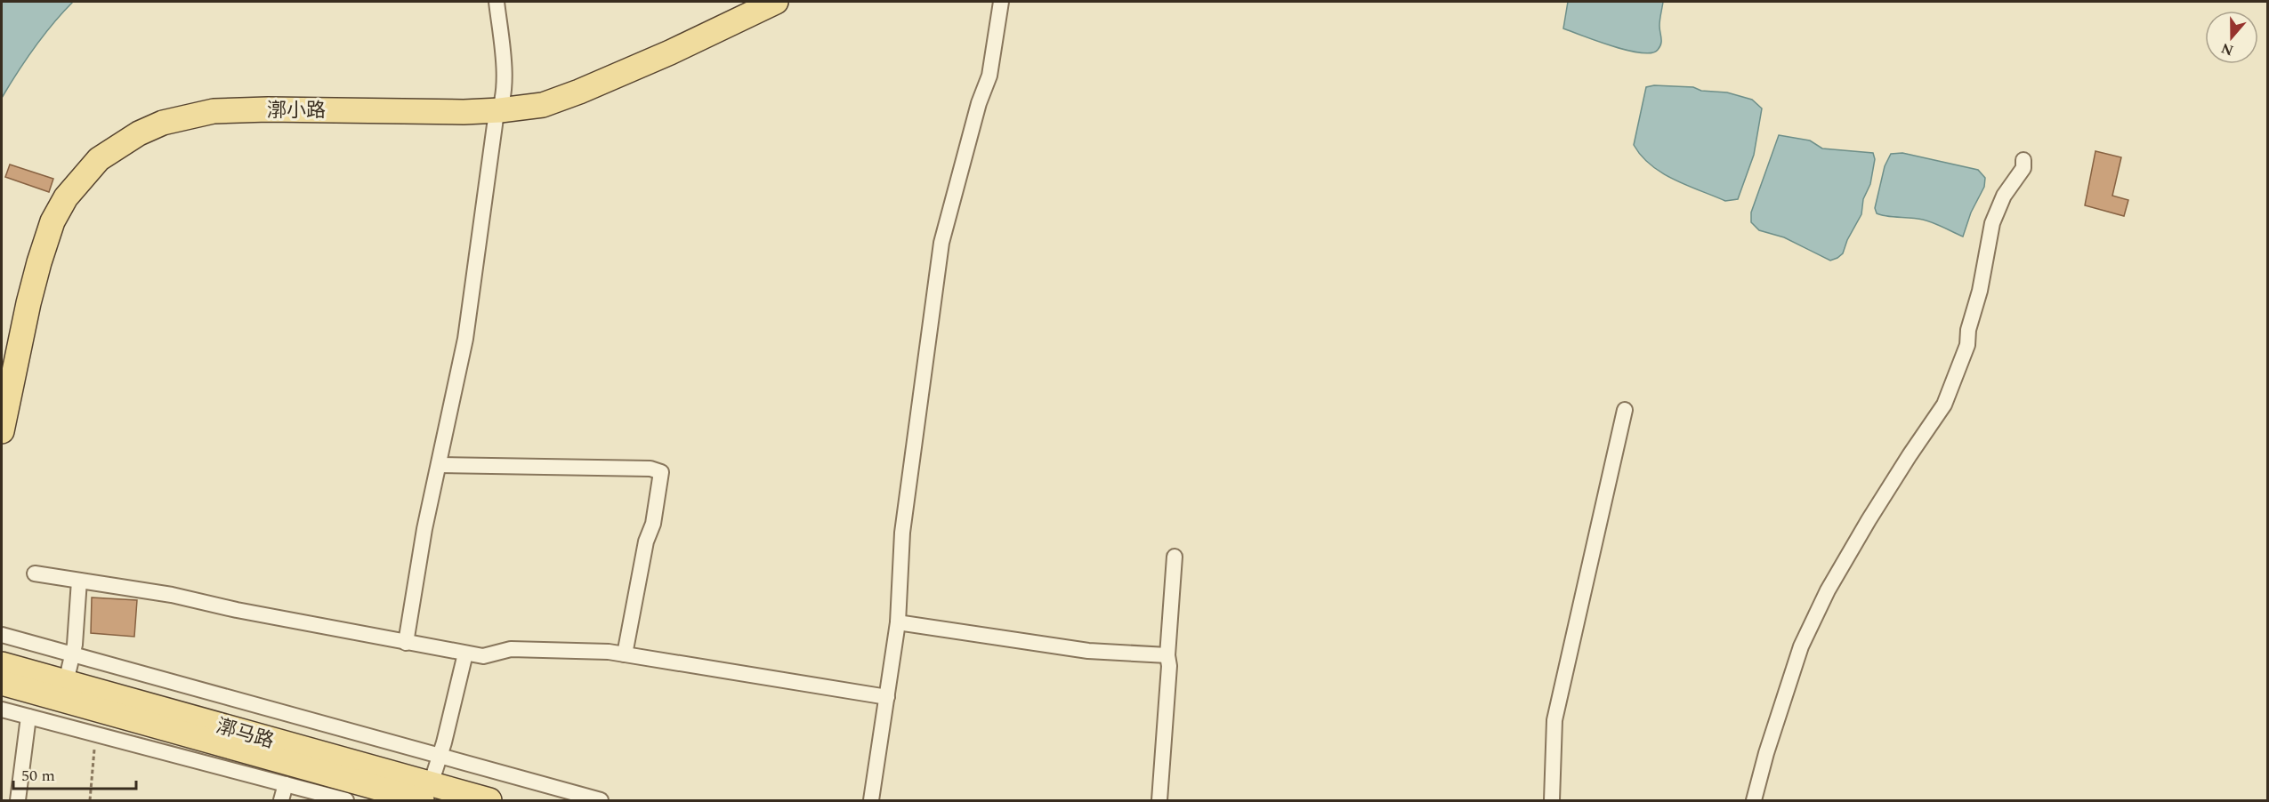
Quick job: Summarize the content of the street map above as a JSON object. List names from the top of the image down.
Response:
{
  "streets": {
    "main road": ["漷小路", "漷马路"]
  },
  "scale_bar": "50 m",
  "north": "bottom"
}
